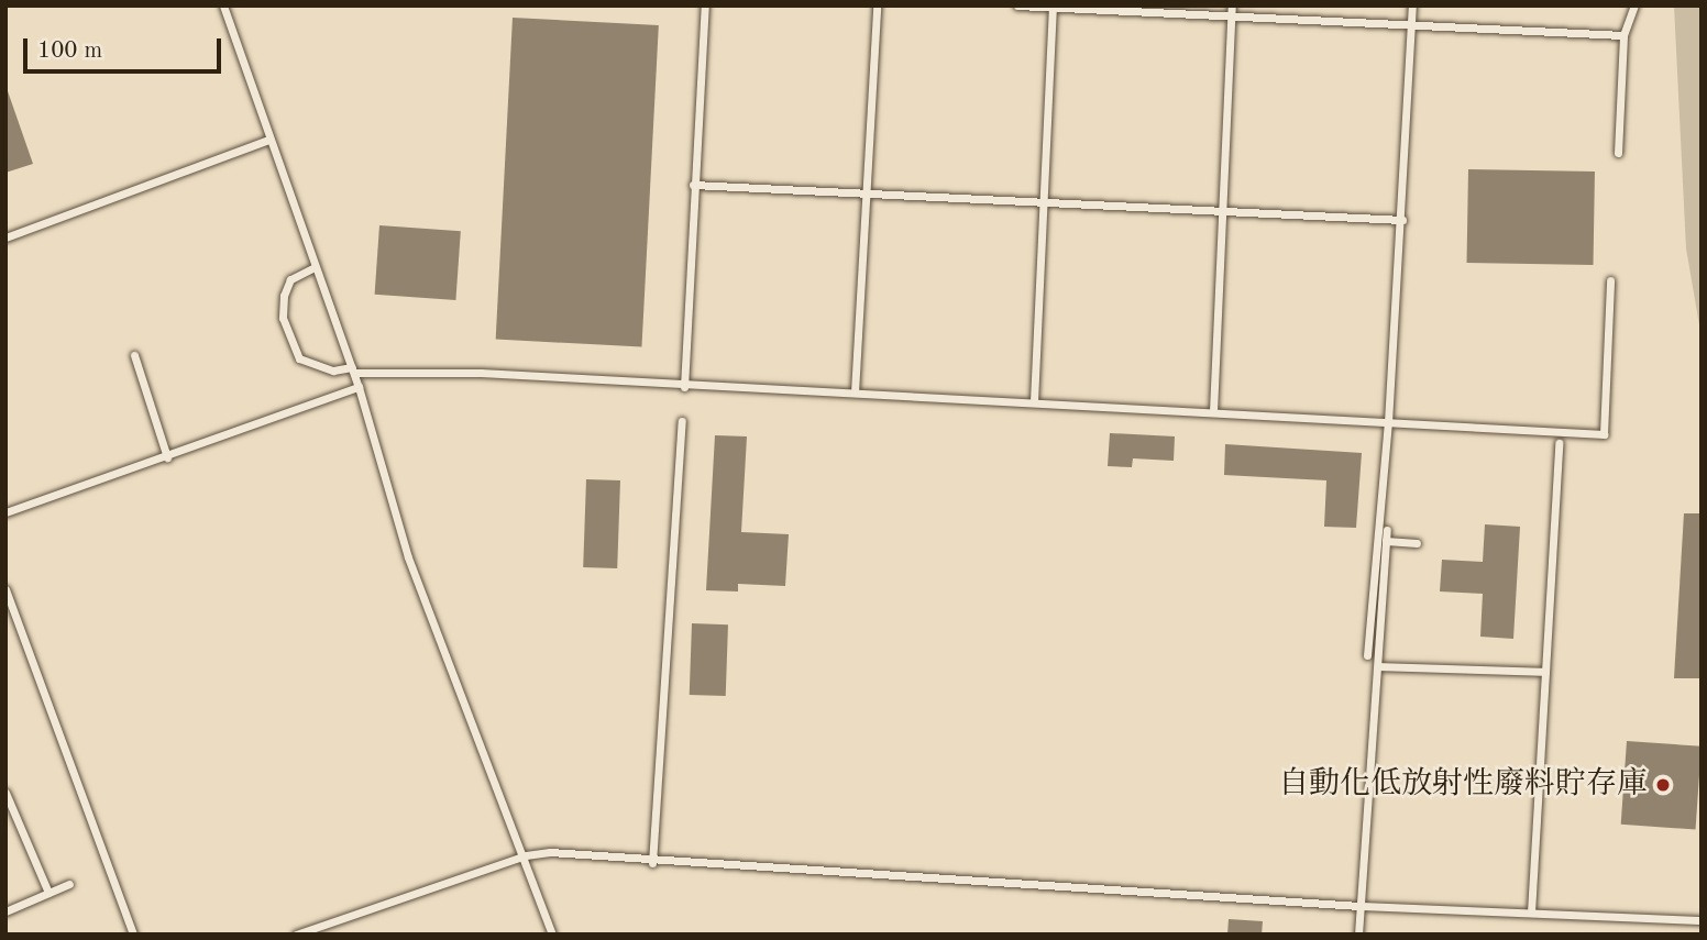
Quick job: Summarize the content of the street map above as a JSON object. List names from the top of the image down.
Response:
{
  "places": ["自動化低放射性廢料貯存庫"],
  "scale_bar": "100 m"
}
